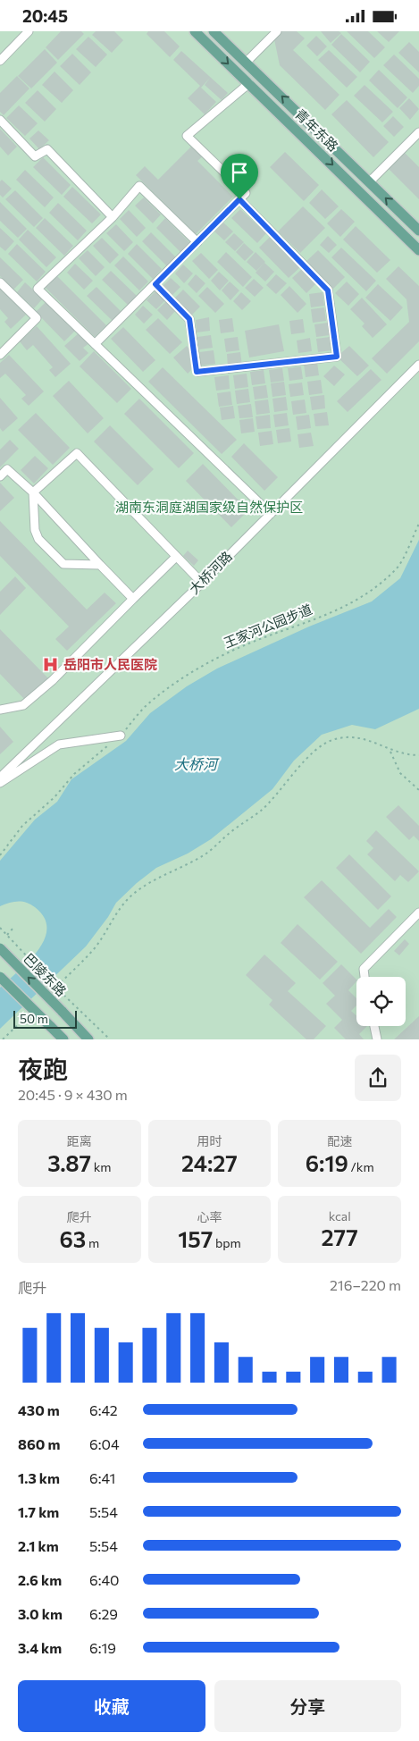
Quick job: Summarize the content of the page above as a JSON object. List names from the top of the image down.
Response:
{
  "streets": {
    "main road": ["青年东路", "巴陵东路"],
    "street": ["大桥河路"],
    "path": ["王家河公园步道"]
  },
  "water": ["大桥河"],
  "parks": ["湖南东洞庭湖国家级自然保护区"],
  "places": {
    "hospital": ["岳阳市人民医院"]
  },
  "scale_bar": "50 m",
  "page": {
    "status": "20:45",
    "scale": "50 m",
    "heading": ["夜跑", "20:45 · 9 × 430 m"],
    "stats": [
      ["距离", "3.87 km"],
      ["用时", "24:27"],
      ["配速", "6:19 /km"],
      ["爬升", "63 m"],
      ["心率", "157 bpm"],
      ["kcal", "277"]
    ],
    "chart": ["爬升", "216–220 m"],
    "list": [
      {
        "name": "430 m",
        "note": "6:42"
      },
      {
        "name": "860 m",
        "note": "6:04"
      },
      {
        "name": "1.3 km",
        "note": "6:41"
      },
      {
        "name": "1.7 km",
        "note": "5:54"
      },
      {
        "name": "2.1 km",
        "note": "5:54"
      },
      {
        "name": "2.6 km",
        "note": "6:40"
      },
      {
        "name": "3.0 km",
        "note": "6:29"
      },
      {
        "name": "3.4 km",
        "note": "6:19"
      }
    ],
    "buttons": ["收藏", "分享"]
  }
}
